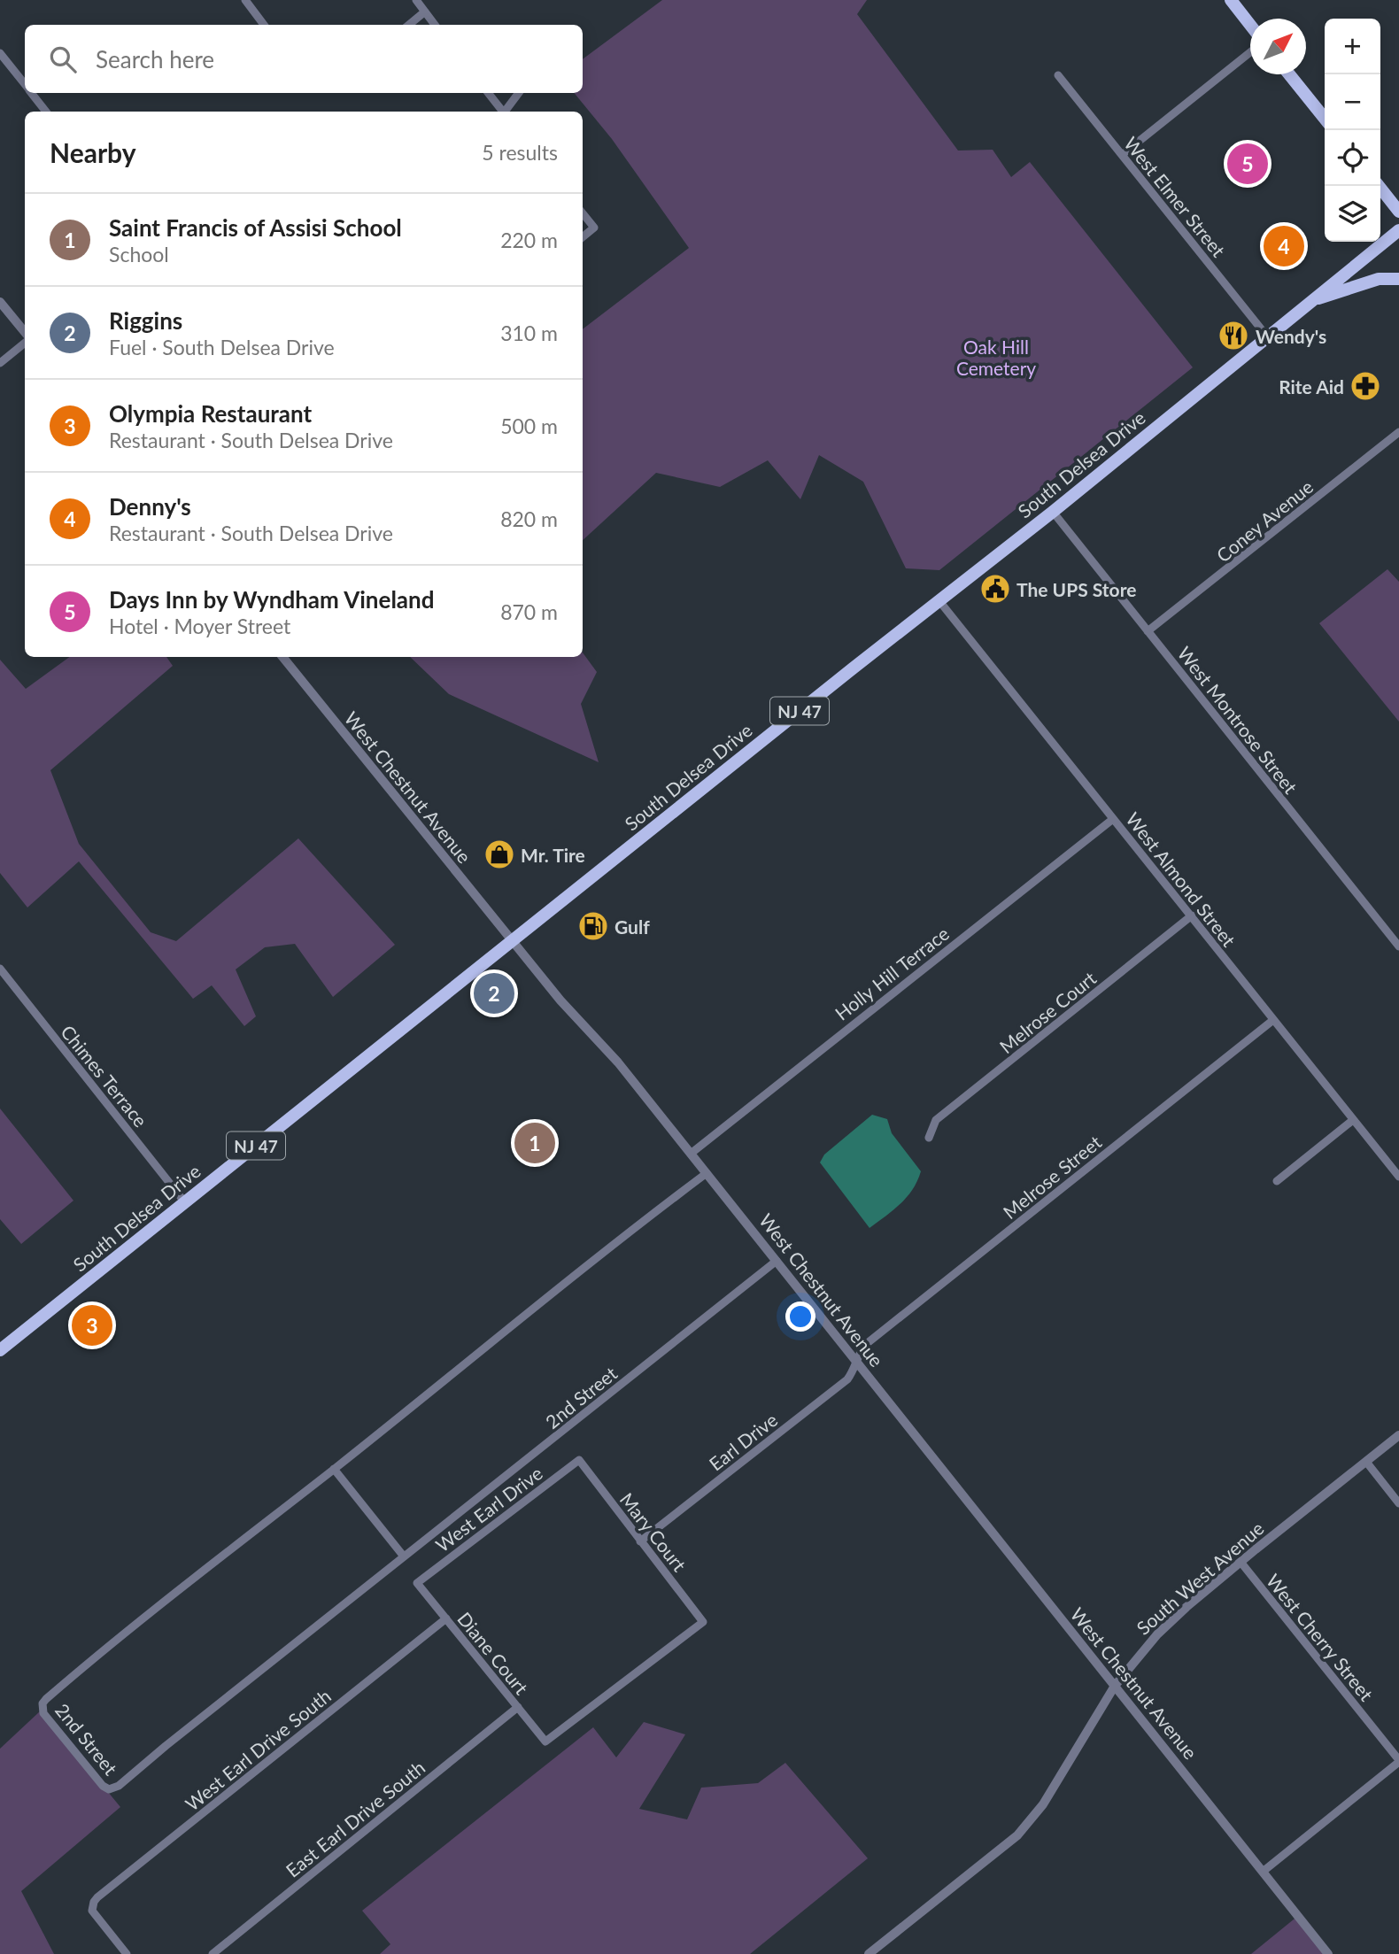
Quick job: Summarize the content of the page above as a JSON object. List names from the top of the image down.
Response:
{
  "streets": {
    "main road": ["South Delsea Drive", "NJ 47"],
    "street": [
      "West Elmer Street",
      "Coney Avenue",
      "West Montrose Street",
      "West Chestnut Avenue",
      "West Almond Street",
      "Holly Hill Terrace",
      "Melrose Court",
      "Chimes Terrace",
      "Melrose Street",
      "2nd Street",
      "Earl Drive",
      "West Earl Drive",
      "Mary Court",
      "South West Avenue",
      "West Cherry Street",
      "Diane Court",
      "West Earl Drive South",
      "East Earl Drive South"
    ]
  },
  "crossings": [
    ["West Elmer Street", "South Delsea Drive"],
    ["South Delsea Drive", "West Montrose Street"],
    ["South Delsea Drive", "West Chestnut Avenue"],
    ["South Delsea Drive", "West Almond Street"],
    ["South Delsea Drive", "Chimes Terrace"],
    ["Coney Avenue", "West Montrose Street"],
    ["West Chestnut Avenue", "Holly Hill Terrace"],
    ["West Chestnut Avenue", "Melrose Street"],
    ["West Chestnut Avenue", "2nd Street"],
    ["West Chestnut Avenue", "Earl Drive"],
    ["West Chestnut Avenue", "South West Avenue"],
    ["West Almond Street", "Holly Hill Terrace"],
    ["West Almond Street", "Melrose Court"],
    ["West Almond Street", "Melrose Street"],
    ["Melrose Street", "Earl Drive"],
    ["Earl Drive", "Mary Court"],
    ["West Earl Drive", "Mary Court"],
    ["West Earl Drive", "Diane Court"],
    ["Mary Court", "Diane Court"],
    ["South West Avenue", "West Cherry Street"],
    ["Diane Court", "West Earl Drive South"],
    ["Diane Court", "East Earl Drive South"]
  ],
  "parks": ["Oak Hill Cemetery"],
  "places": {
    "restaurant": ["Wendy's"],
    "pharmacy": ["Rite Aid"],
    "public building": ["The UPS Store"],
    "shop": ["Mr. Tire"],
    "fuel station": ["Gulf"]
  },
  "north": "top right",
  "page": {
    "map_buttons": ["+", "−"],
    "search": "Search here",
    "heading": ["Nearby", "5 results"],
    "pins": [
      "5",
      "4",
      "2",
      "1",
      "3"
    ],
    "list": [
      {
        "mark": "1",
        "name": "Saint Francis of Assisi School",
        "note": "School",
        "value": "220 m"
      },
      {
        "mark": "2",
        "name": "Riggins",
        "note": "Fuel · South Delsea Drive",
        "value": "310 m"
      },
      {
        "mark": "3",
        "name": "Olympia Restaurant",
        "note": "Restaurant · South Delsea Drive",
        "value": "500 m"
      },
      {
        "mark": "4",
        "name": "Denny's",
        "note": "Restaurant · South Delsea Drive",
        "value": "820 m"
      },
      {
        "mark": "5",
        "name": "Days Inn by Wyndham Vineland",
        "note": "Hotel · Moyer Street",
        "value": "870 m"
      }
    ]
  }
}
